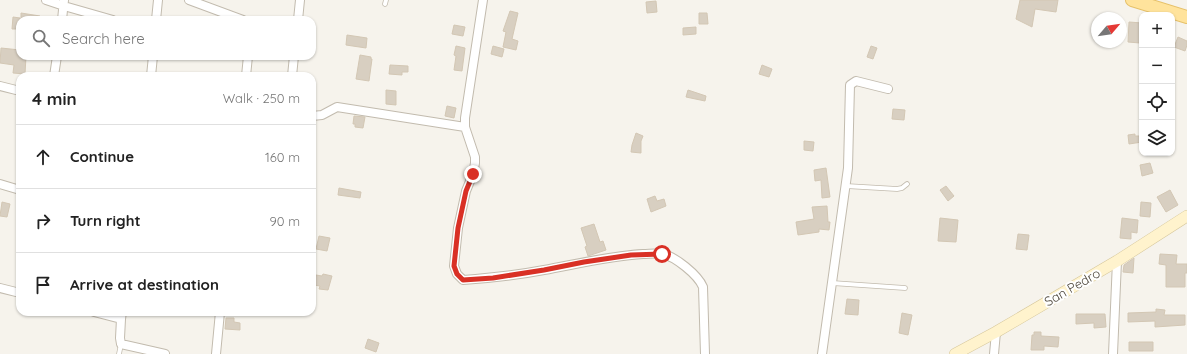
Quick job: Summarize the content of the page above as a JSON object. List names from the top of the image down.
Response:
{
  "streets": {
    "street": ["San Pedro"]
  },
  "north": "top right",
  "page": {
    "map_buttons": ["+", "−"],
    "search": "Search here",
    "heading": ["4 min", "Walk · 250 m"],
    "list": [
      ["Continue", "160 m"],
      ["Turn right", "90 m"],
      "Arrive at destination"
    ]
  }
}
